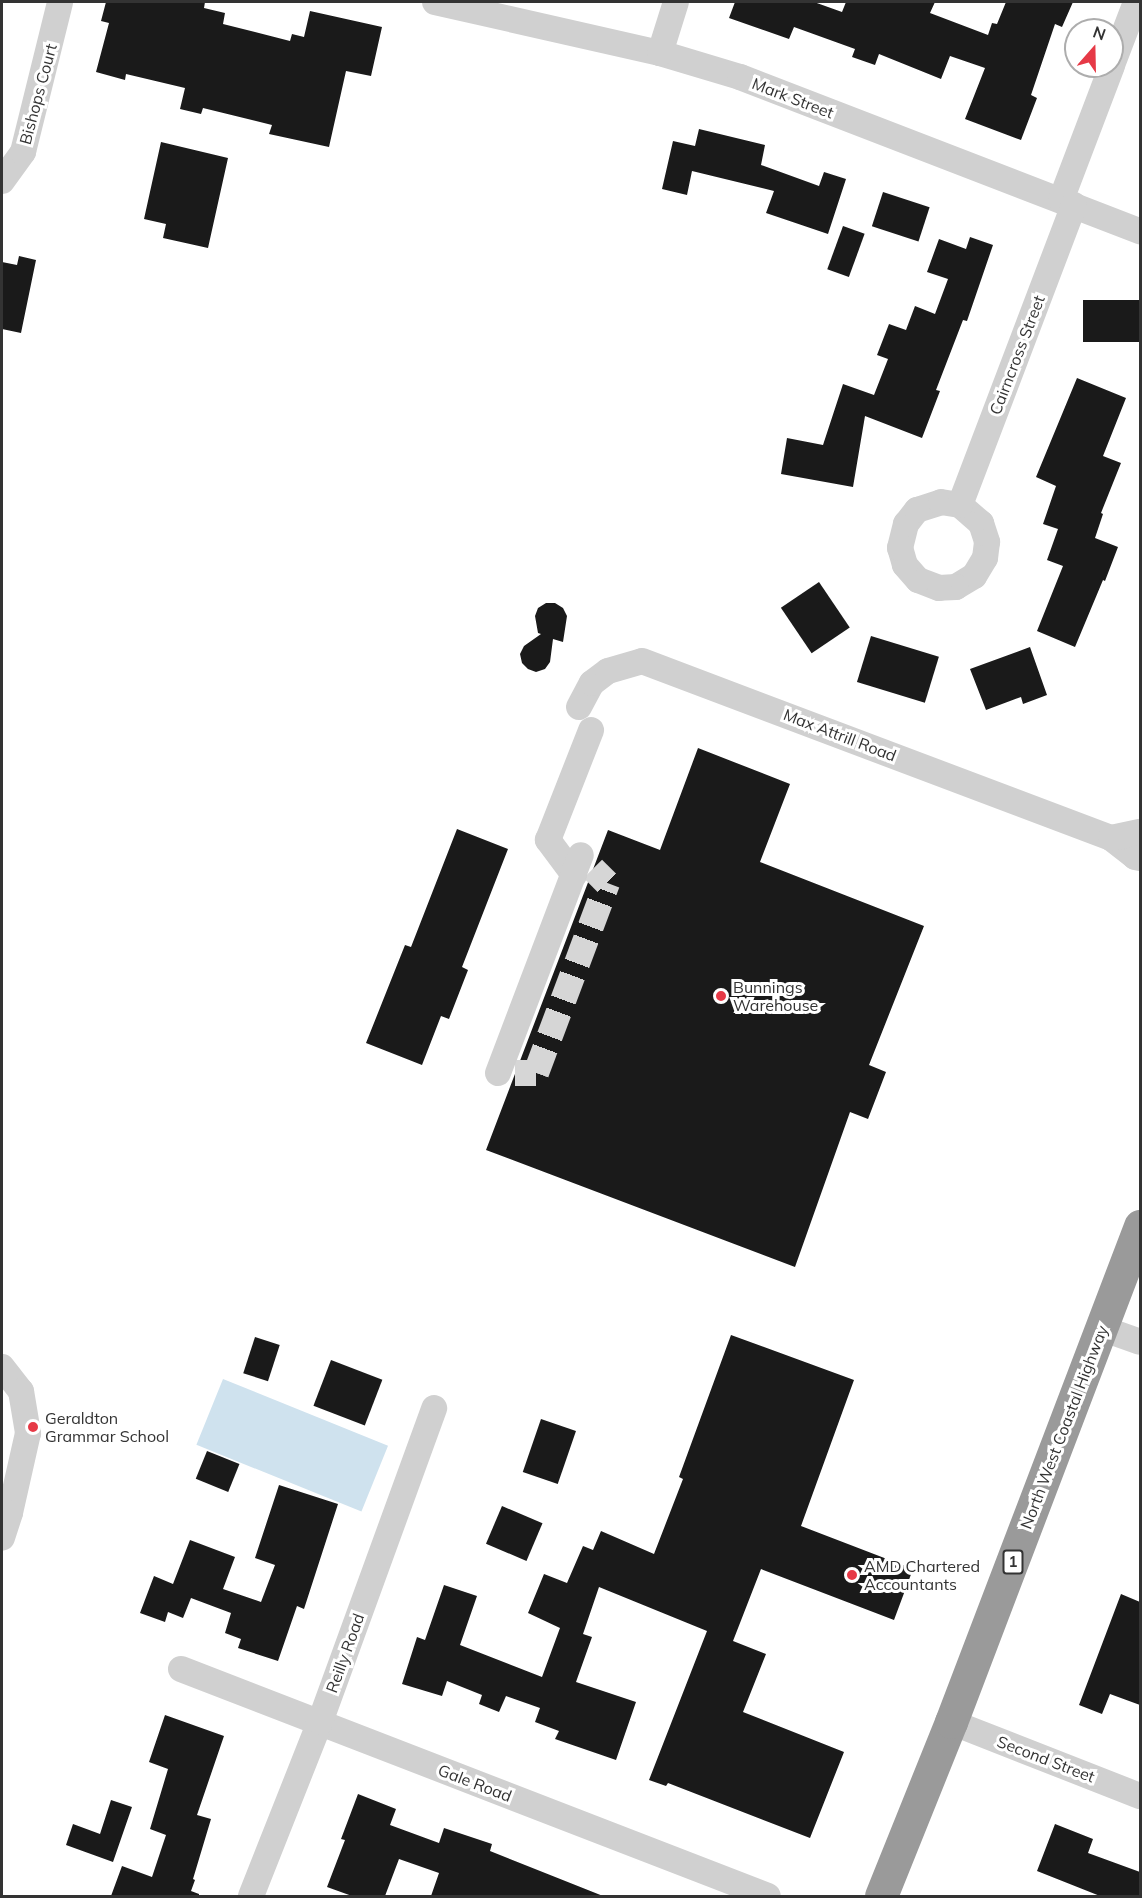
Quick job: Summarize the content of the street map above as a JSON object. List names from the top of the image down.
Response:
{
  "streets": {
    "highway": ["North West Coastal Highway", "1"],
    "street": [
      "Bishops Court",
      "Mark Street",
      "Cairncross Street",
      "Max Attrill Road",
      "Reilly Road",
      "Second Street",
      "Gale Road"
    ]
  },
  "crossings": [
    ["Mark Street", "Cairncross Street"],
    ["North West Coastal Highway", "Second Street"],
    ["Reilly Road", "Gale Road"]
  ],
  "places": ["Bunnings Warehouse", "Geraldton Grammar School", "AMD Chartered Accountants"],
  "north": "top"
}
